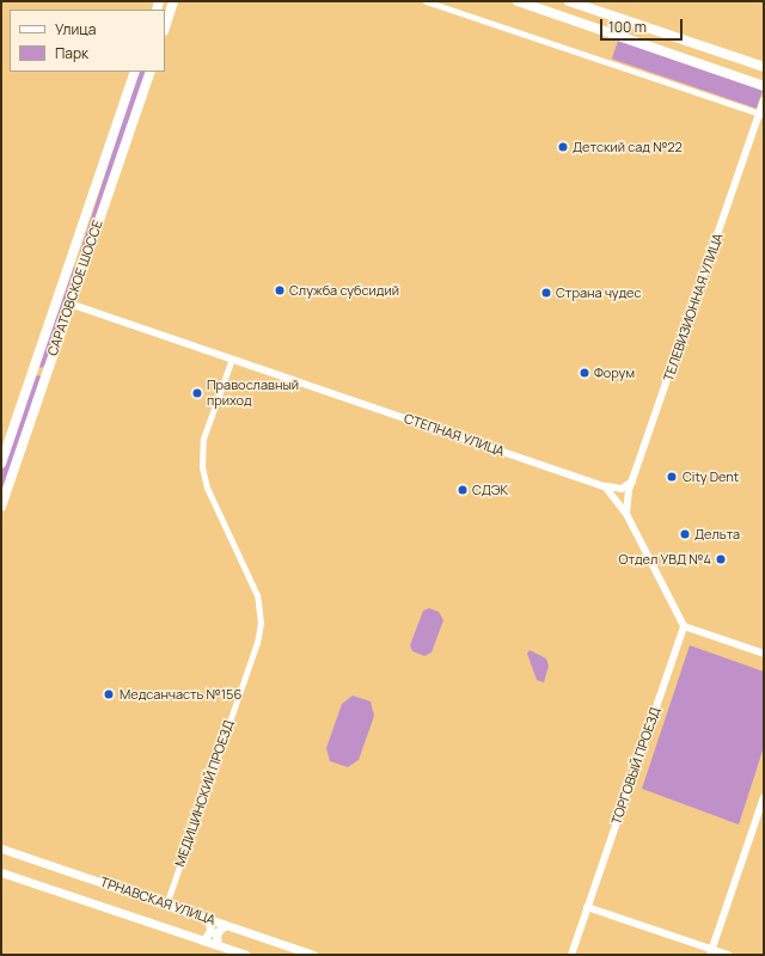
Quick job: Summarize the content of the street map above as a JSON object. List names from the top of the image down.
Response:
{
  "streets": {
    "main road": ["САРАТОВСКОЕ ШОССЕ", "ТРНАВСКАЯ УЛИЦА"],
    "street": [
      "ТЕЛЕВИЗИОННАЯ УЛИЦА",
      "СТЕПНАЯ УЛИЦА",
      "ТОРГОВЫЙ ПРОЕЗД",
      "МЕДИЦИНСКИЙ ПРОЕЗД"
    ]
  },
  "crossings": [
    ["САРАТОВСКОЕ ШОССЕ", "СТЕПНАЯ УЛИЦА"],
    ["СТЕПНАЯ УЛИЦА", "МЕДИЦИНСКИЙ ПРОЕЗД"],
    ["МЕДИЦИНСКИЙ ПРОЕЗД", "ТРНАВСКАЯ УЛИЦА"]
  ],
  "places": [
    "Детский сад №22",
    "Служба субсидий",
    "Страна чудес",
    "Форум",
    "Православный приход",
    "City Dent",
    "СДЭК",
    "Дельта",
    "Отдел УВД №4",
    "Медсанчасть №156"
  ],
  "legend": ["Улица", "Парк"],
  "scale_bar": "100 m"
}
